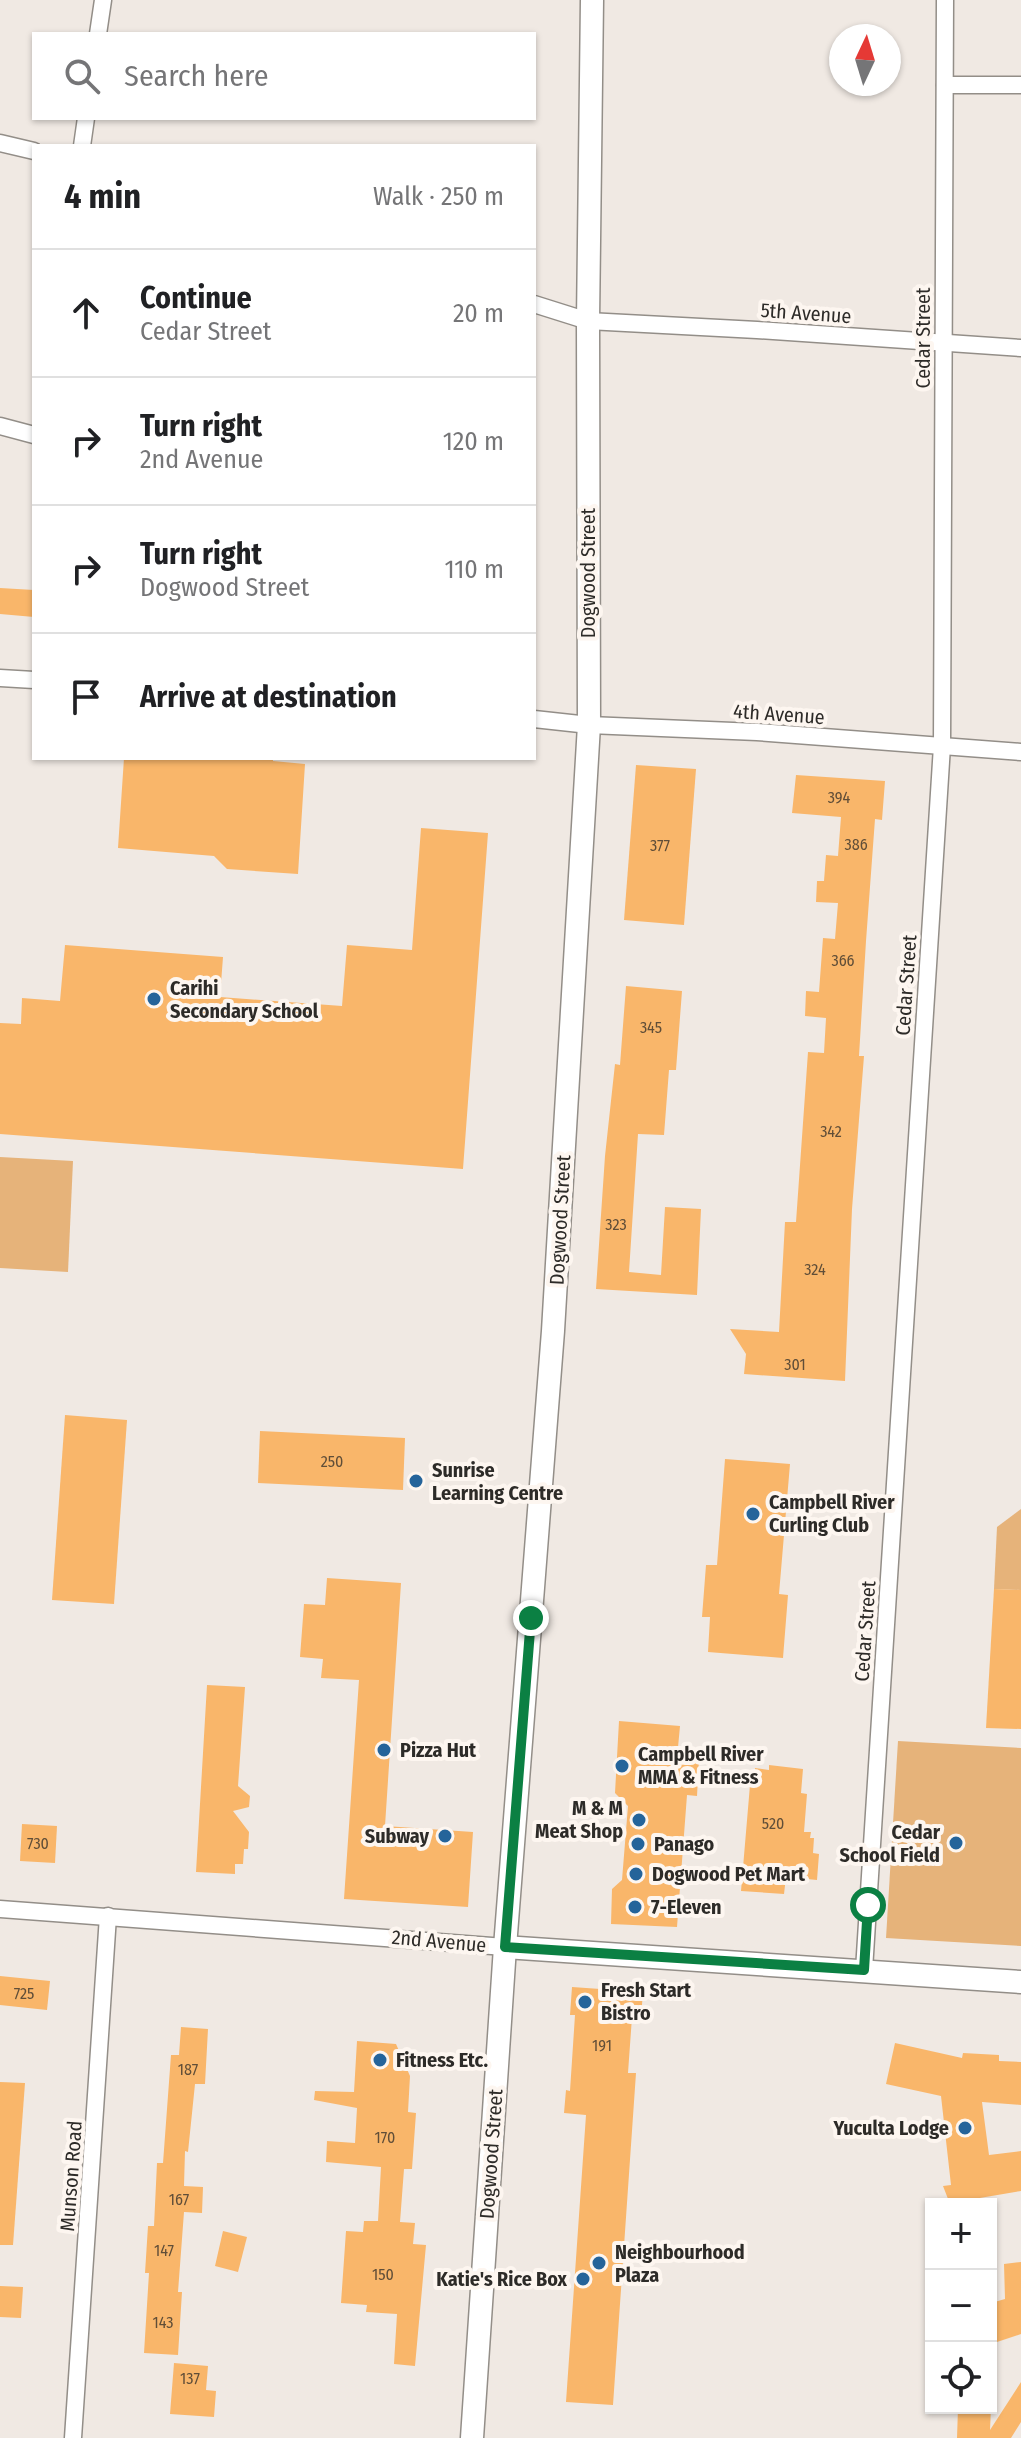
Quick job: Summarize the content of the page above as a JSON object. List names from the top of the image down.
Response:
{
  "streets": {
    "main road": ["Dogwood Street", "2nd Avenue"],
    "street": [
      "5th Avenue",
      "Cedar Street",
      "4th Avenue",
      "Munson Road"
    ]
  },
  "crossings": [
    ["5th Avenue", "Cedar Street"],
    ["5th Avenue", "Dogwood Street"],
    ["Cedar Street", "4th Avenue"],
    ["Cedar Street", "2nd Avenue"],
    ["Dogwood Street", "4th Avenue"],
    ["Dogwood Street", "2nd Avenue"],
    ["2nd Avenue", "Munson Road"]
  ],
  "places": [
    "Carihi Secondary School",
    "Sunrise Learning Centre",
    "Campbell River Curling Club",
    "Pizza Hut",
    "Campbell River MMA & Fitness",
    "M & M Meat Shop",
    "Subway",
    "Cedar School Field",
    "Panago",
    "Dogwood Pet Mart",
    "7-Eleven",
    "Fresh Start Bistro",
    "Fitness Etc.",
    "Yuculta Lodge",
    "Neighbourhood Plaza",
    "Katie's Rice Box"
  ],
  "house_numbers": [
    "394",
    "386",
    "377",
    "366",
    "345",
    "342",
    "323",
    "324",
    "301",
    "250",
    "520",
    "730",
    "725",
    "191",
    "187",
    "170",
    "167",
    "147",
    "150",
    "143",
    "137"
  ],
  "north": "top",
  "page": {
    "search": "Search here",
    "heading": ["4 min", "Walk · 250 m"],
    "list": [
      ["Continue", "Cedar Street", "20 m"],
      ["Turn right", "2nd Avenue", "120 m"],
      ["Turn right", "Dogwood Street", "110 m"],
      "Arrive at destination"
    ],
    "map_buttons": ["+", "−"]
  }
}
